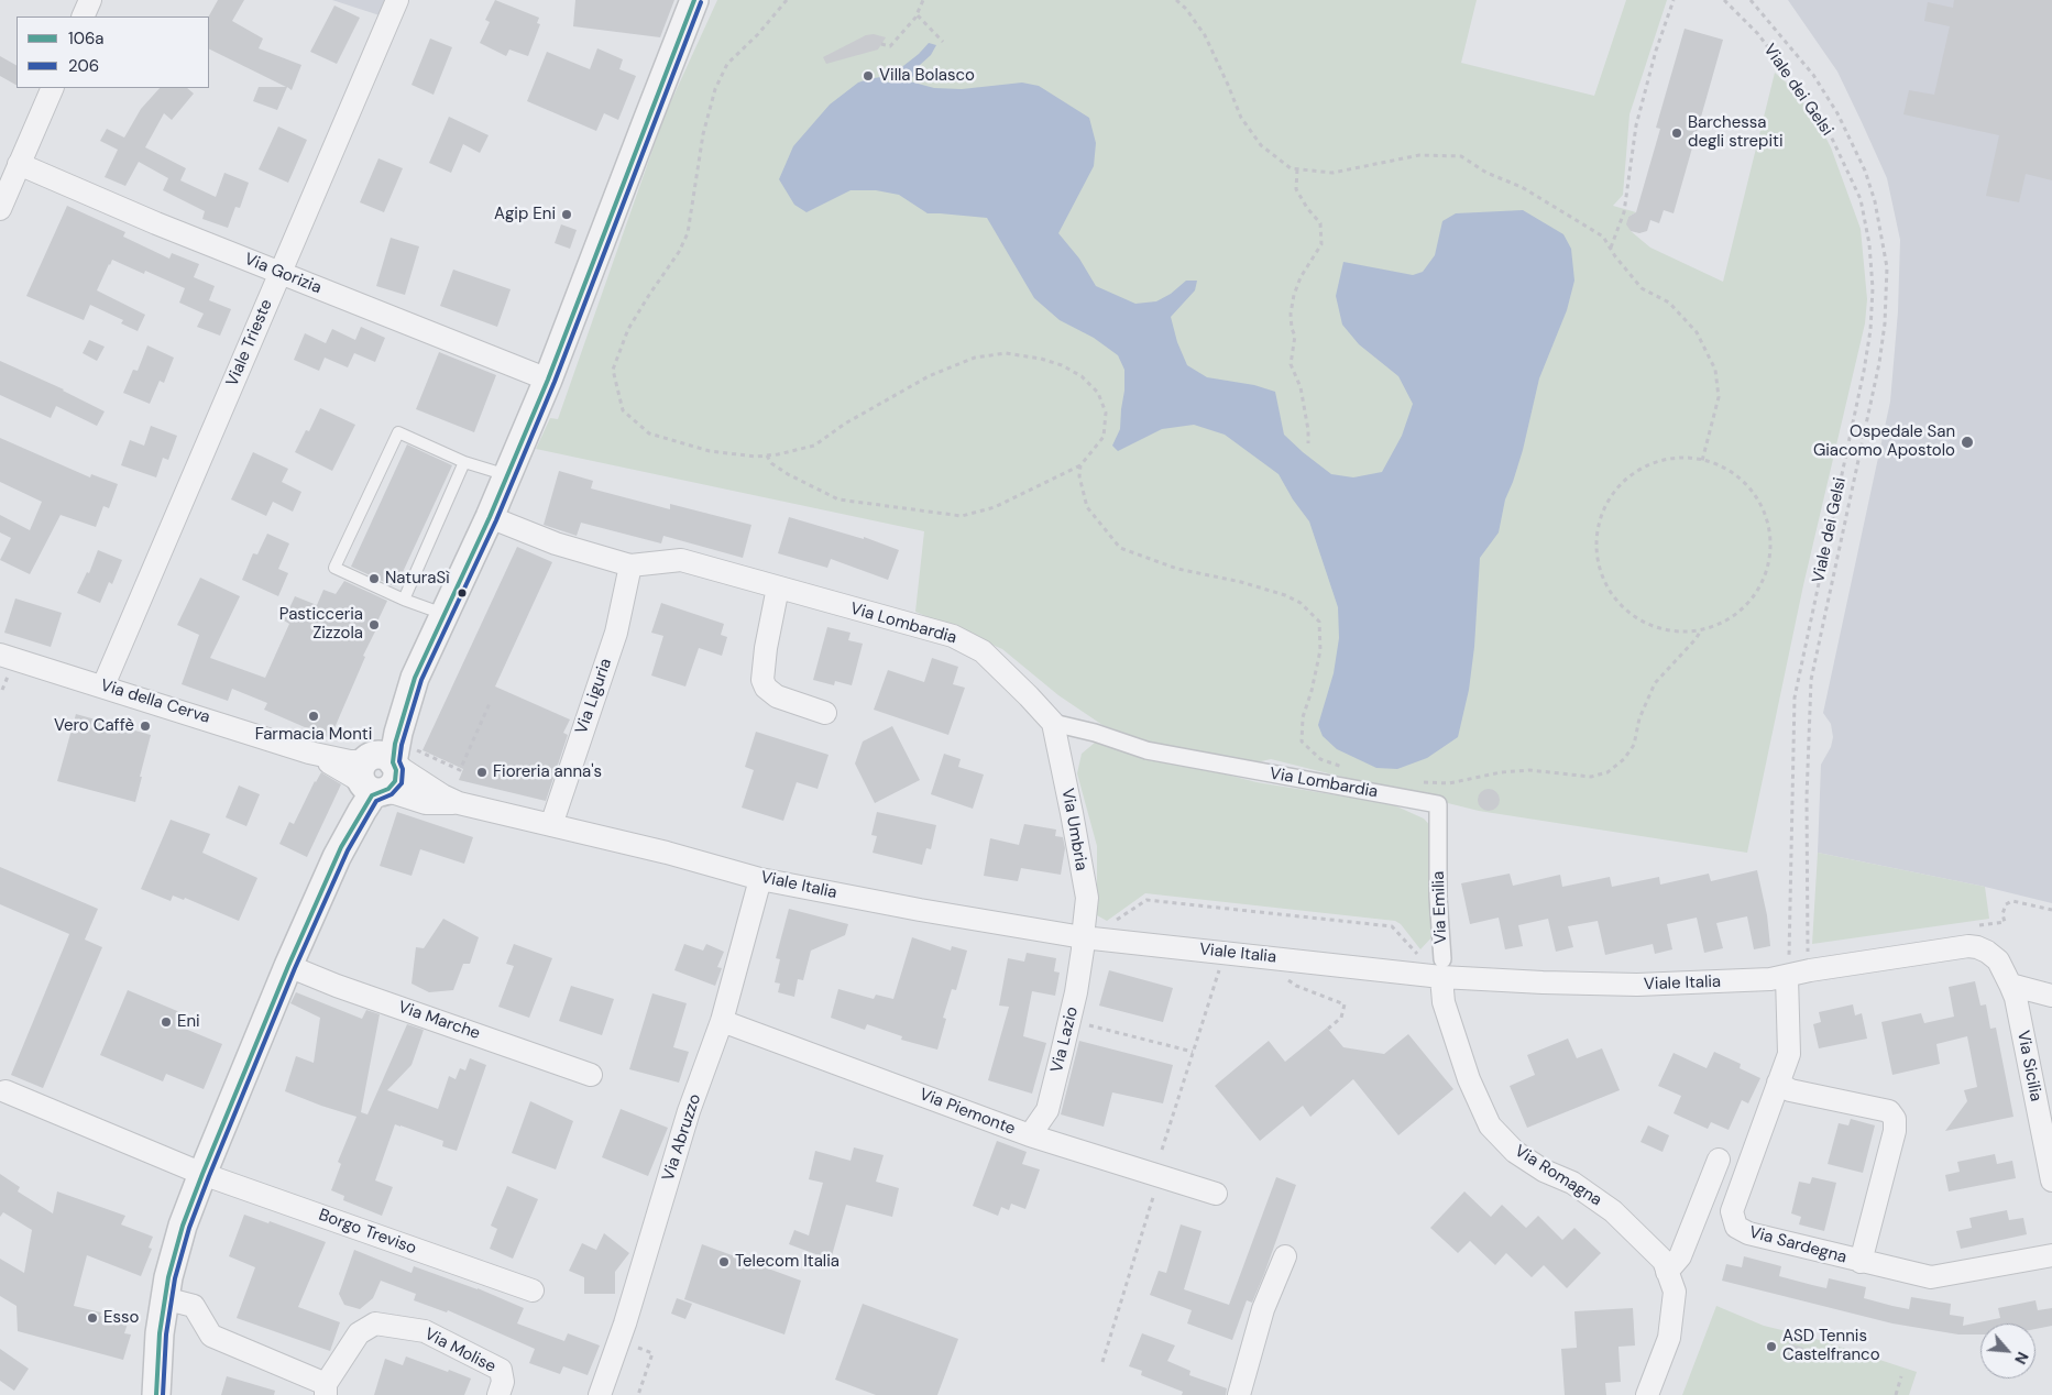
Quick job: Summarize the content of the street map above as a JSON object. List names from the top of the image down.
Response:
{
  "streets": {
    "street": [
      "Via Gorizia",
      "Viale Trieste",
      "Via Lombardia",
      "Via Liguria",
      "Via della Cerva",
      "Via Umbria",
      "Viale Italia",
      "Via Emilia",
      "Via Marche",
      "Via Lazio",
      "Via Sicilia",
      "Via Piemonte",
      "Via Abruzzo",
      "Via Romagna",
      "Borgo Treviso",
      "Via Sardegna",
      "Via Molise"
    ],
    "path": ["Viale dei Gelsi"]
  },
  "crossings": [
    ["Viale dei Gelsi", "Viale Italia"],
    ["Viale dei Gelsi", "Via Sardegna"],
    ["Via Gorizia", "Viale Trieste"],
    ["Viale Trieste", "Via della Cerva"],
    ["Via Lombardia", "Via Liguria"],
    ["Via Lombardia", "Via Umbria"],
    ["Via Lombardia", "Via Emilia"],
    ["Via Liguria", "Viale Italia"],
    ["Via della Cerva", "Viale Italia"],
    ["Via Umbria", "Viale Italia"],
    ["Via Umbria", "Via Lazio"],
    ["Viale Italia", "Via Emilia"],
    ["Viale Italia", "Via Lazio"],
    ["Viale Italia", "Via Sicilia"],
    ["Viale Italia", "Via Abruzzo"],
    ["Viale Italia", "Via Romagna"],
    ["Viale Italia", "Via Sardegna"],
    ["Via Emilia", "Via Romagna"],
    ["Via Lazio", "Via Piemonte"],
    ["Via Piemonte", "Via Abruzzo"]
  ],
  "places": [
    "Villa Bolasco",
    "Barchessa degli strepiti",
    "Agip Eni",
    "Ospedale San Giacomo Apostolo",
    "NaturaSì",
    "Pasticceria Zizzola",
    "Farmacia Monti",
    "Vero Caffè",
    "Fioreria anna's",
    "Eni",
    "Telecom Italia",
    "Esso",
    "ASD Tennis Castelfranco"
  ],
  "lines": ["transit line 106a", "transit line 206"],
  "legend": ["106a", "206"],
  "north": "bottom right"
}
